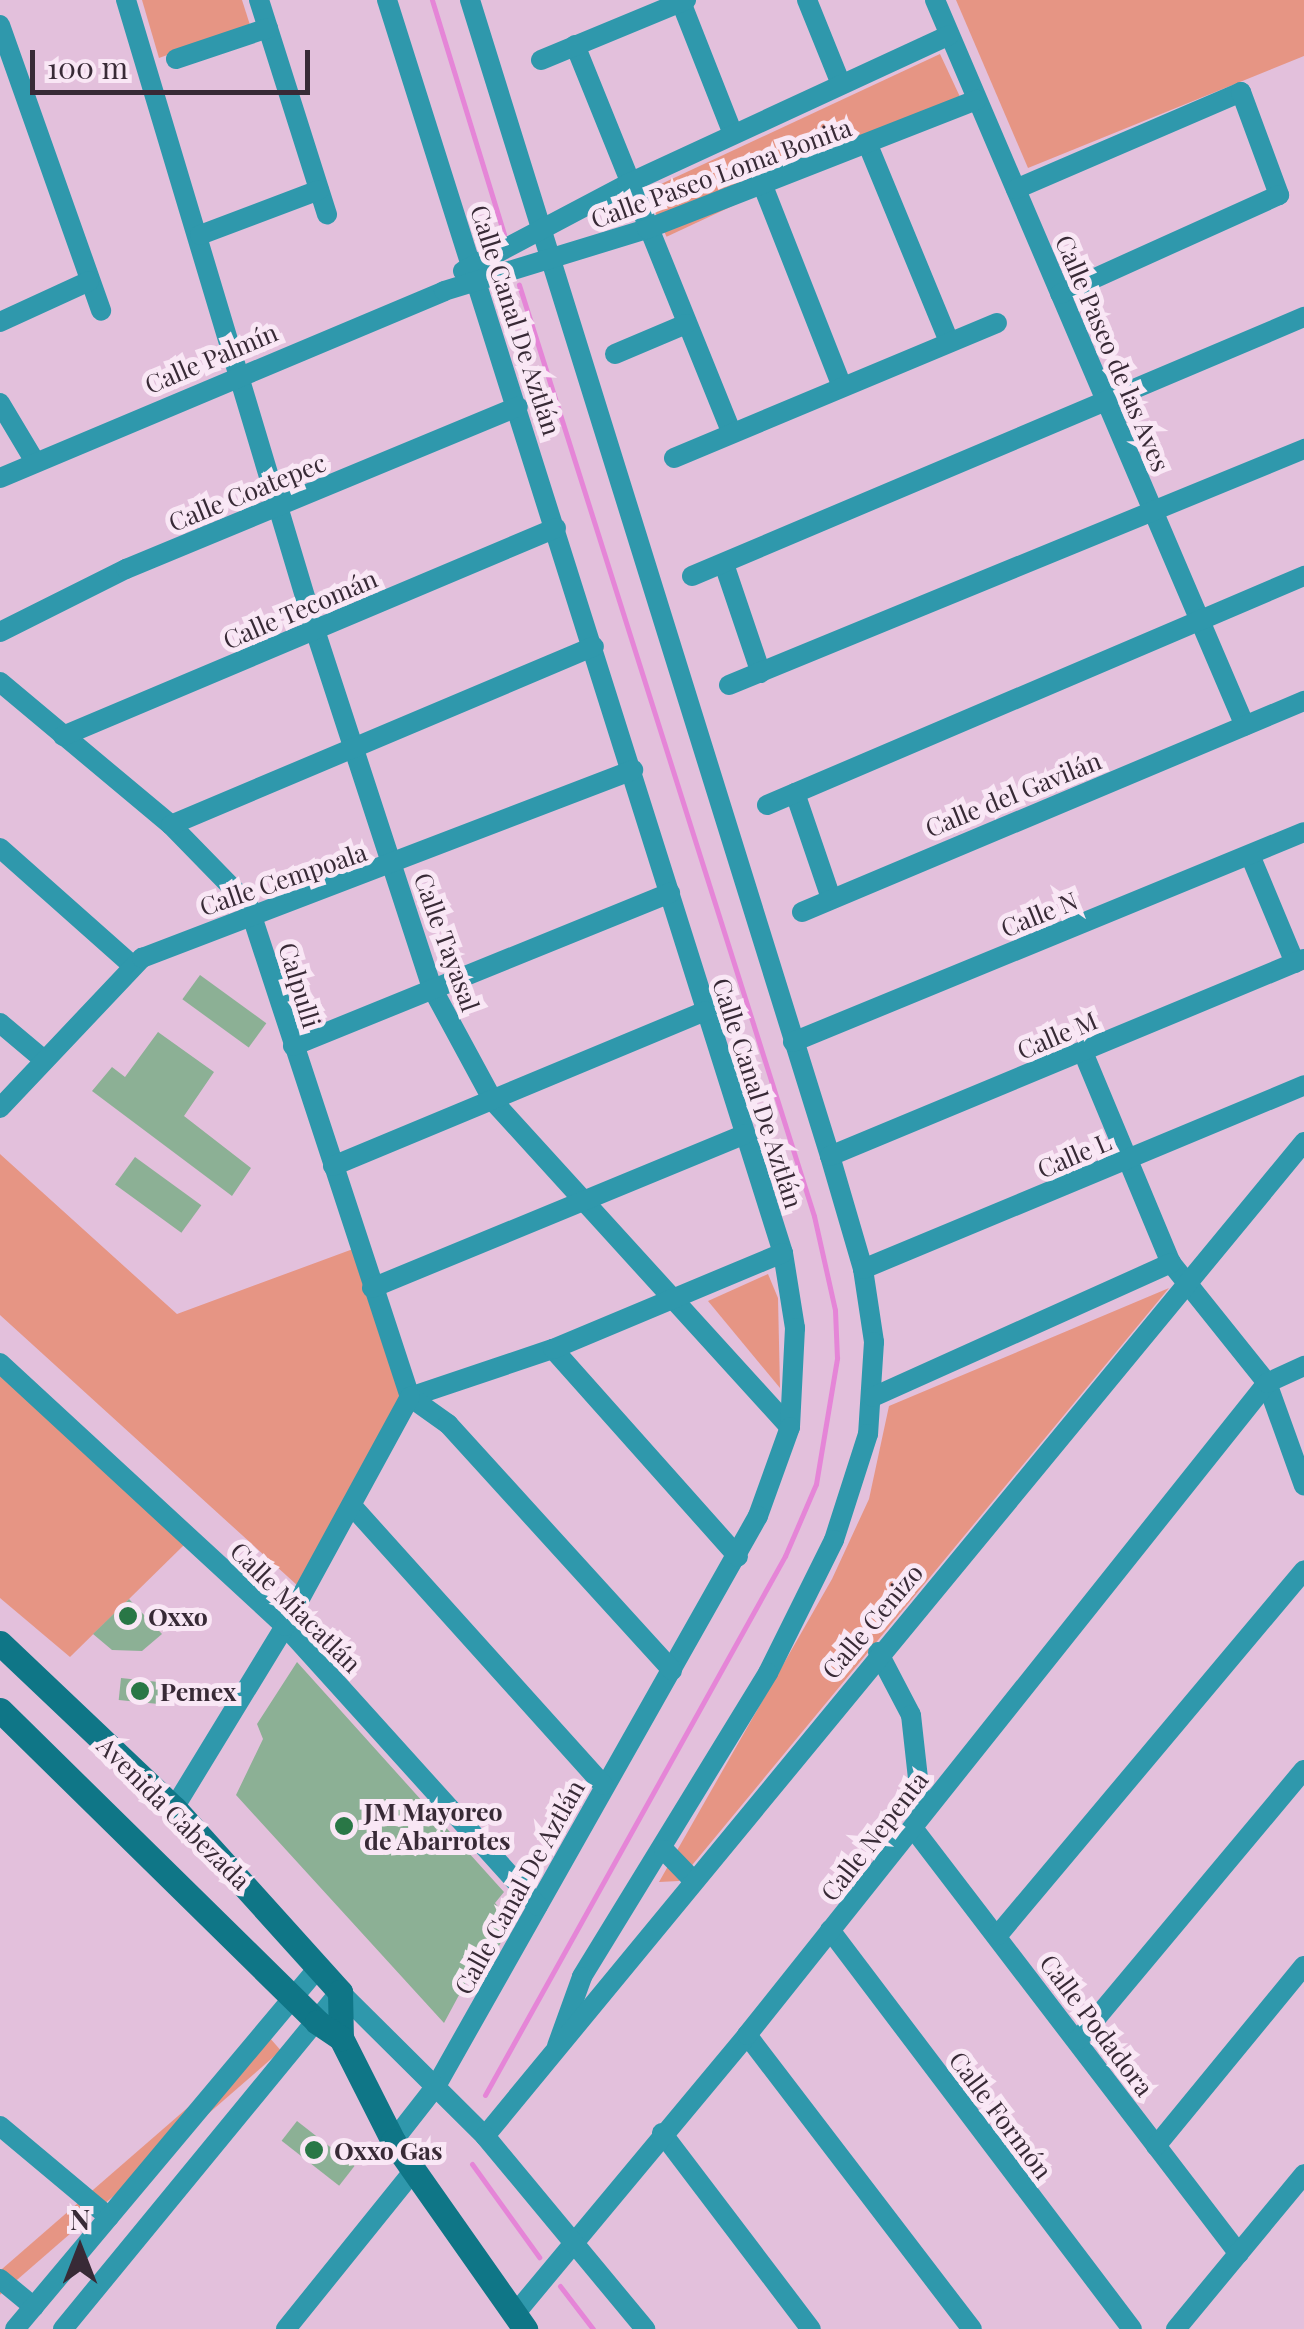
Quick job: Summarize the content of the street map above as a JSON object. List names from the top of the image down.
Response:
{
  "streets": {
    "main road": ["Avenida Cabezada"],
    "street": [
      "Calle Paseo Loma Bonita",
      "Calle Canal De Aztlán",
      "Calle Paseo de las Aves",
      "Calle Palmín",
      "Calle Coatepec",
      "Calle Tecomán",
      "Calle del Gavilán",
      "Calle Cempoala",
      "Calle N",
      "Calle Tayasal",
      "Calpulli",
      "Calle M",
      "Calle L",
      "Calle Miacatlán",
      "Calle Cenizo",
      "Calle Nepenta",
      "Calle Podadora",
      "Calle Formón"
    ]
  },
  "crossings": [
    ["Calle Paseo Loma Bonita", "Calle Canal De Aztlán"],
    ["Calle Paseo Loma Bonita", "Calle Paseo de las Aves"],
    ["Calle Paseo Loma Bonita", "Calle Palmín"],
    ["Calle Canal De Aztlán", "Calle Palmín"],
    ["Calle Canal De Aztlán", "Calle Coatepec"],
    ["Calle Canal De Aztlán", "Calle Tecomán"],
    ["Calle Canal De Aztlán", "Calle Cempoala"],
    ["Calle Canal De Aztlán", "Calle N"],
    ["Calle Canal De Aztlán", "Calle Tayasal"],
    ["Calle Canal De Aztlán", "Calle M"],
    ["Calle Canal De Aztlán", "Calle L"],
    ["Calle Canal De Aztlán", "Calle Miacatlán"],
    ["Calle Canal De Aztlán", "Calle Cenizo"],
    ["Calle Canal De Aztlán", "Avenida Cabezada"],
    ["Calle Paseo de las Aves", "Calle del Gavilán"],
    ["Calle Palmín", "Calle Tayasal"],
    ["Calle Coatepec", "Calle Tayasal"],
    ["Calle Tecomán", "Calle Tayasal"],
    ["Calle Tecomán", "Calpulli"],
    ["Calle Cempoala", "Calle Tayasal"],
    ["Calle Cempoala", "Calpulli"],
    ["Calle Cenizo", "Avenida Cabezada"],
    ["Avenida Cabezada", "Calle Nepenta"],
    ["Calle Nepenta", "Calle Podadora"],
    ["Calle Nepenta", "Calle Formón"]
  ],
  "places": [
    "Oxxo",
    "Pemex",
    "JM Mayoreo de Abarrotes",
    "Oxxo Gas"
  ],
  "scale_bar": "100 m",
  "north": "top"
}
